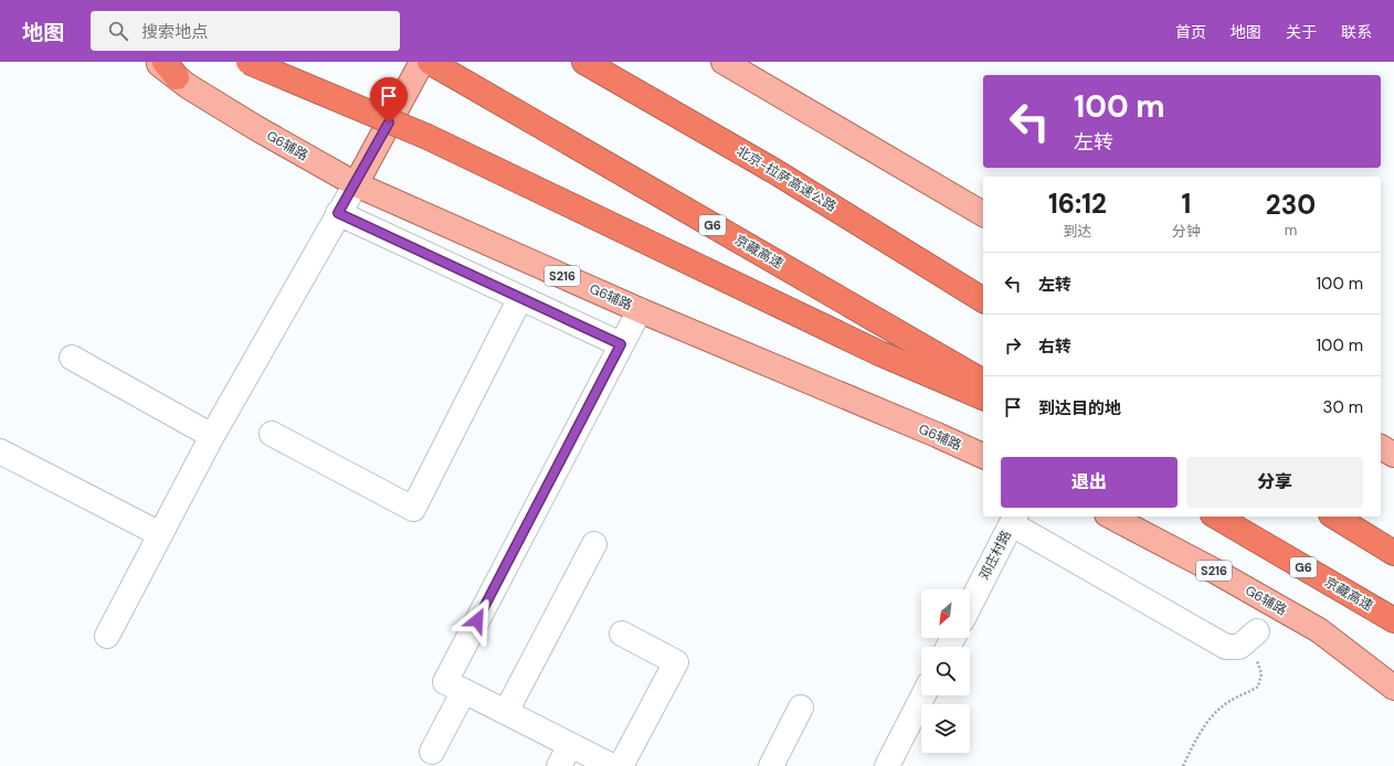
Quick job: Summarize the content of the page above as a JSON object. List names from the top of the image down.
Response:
{
  "streets": {
    "highway": ["北京-拉萨高速公路", "G6", "京藏高速"],
    "main road": ["G6辅路", "S216"],
    "street": ["邓庄村路"]
  },
  "north": "bottom left",
  "page": {
    "header": "地图",
    "search": "搜索地点",
    "nav": [
      "首页",
      "地图",
      "关于",
      "联系"
    ],
    "turn": ["100 m", "左转"],
    "eta": [
      "16:12",
      "到达",
      "1",
      "分钟",
      "230",
      "m"
    ],
    "list": [
      {
        "name": "左转",
        "value": "100 m"
      },
      {
        "name": "右转",
        "value": "100 m"
      },
      {
        "name": "到达目的地",
        "value": "30 m"
      }
    ],
    "buttons": ["退出", "分享"]
  }
}
